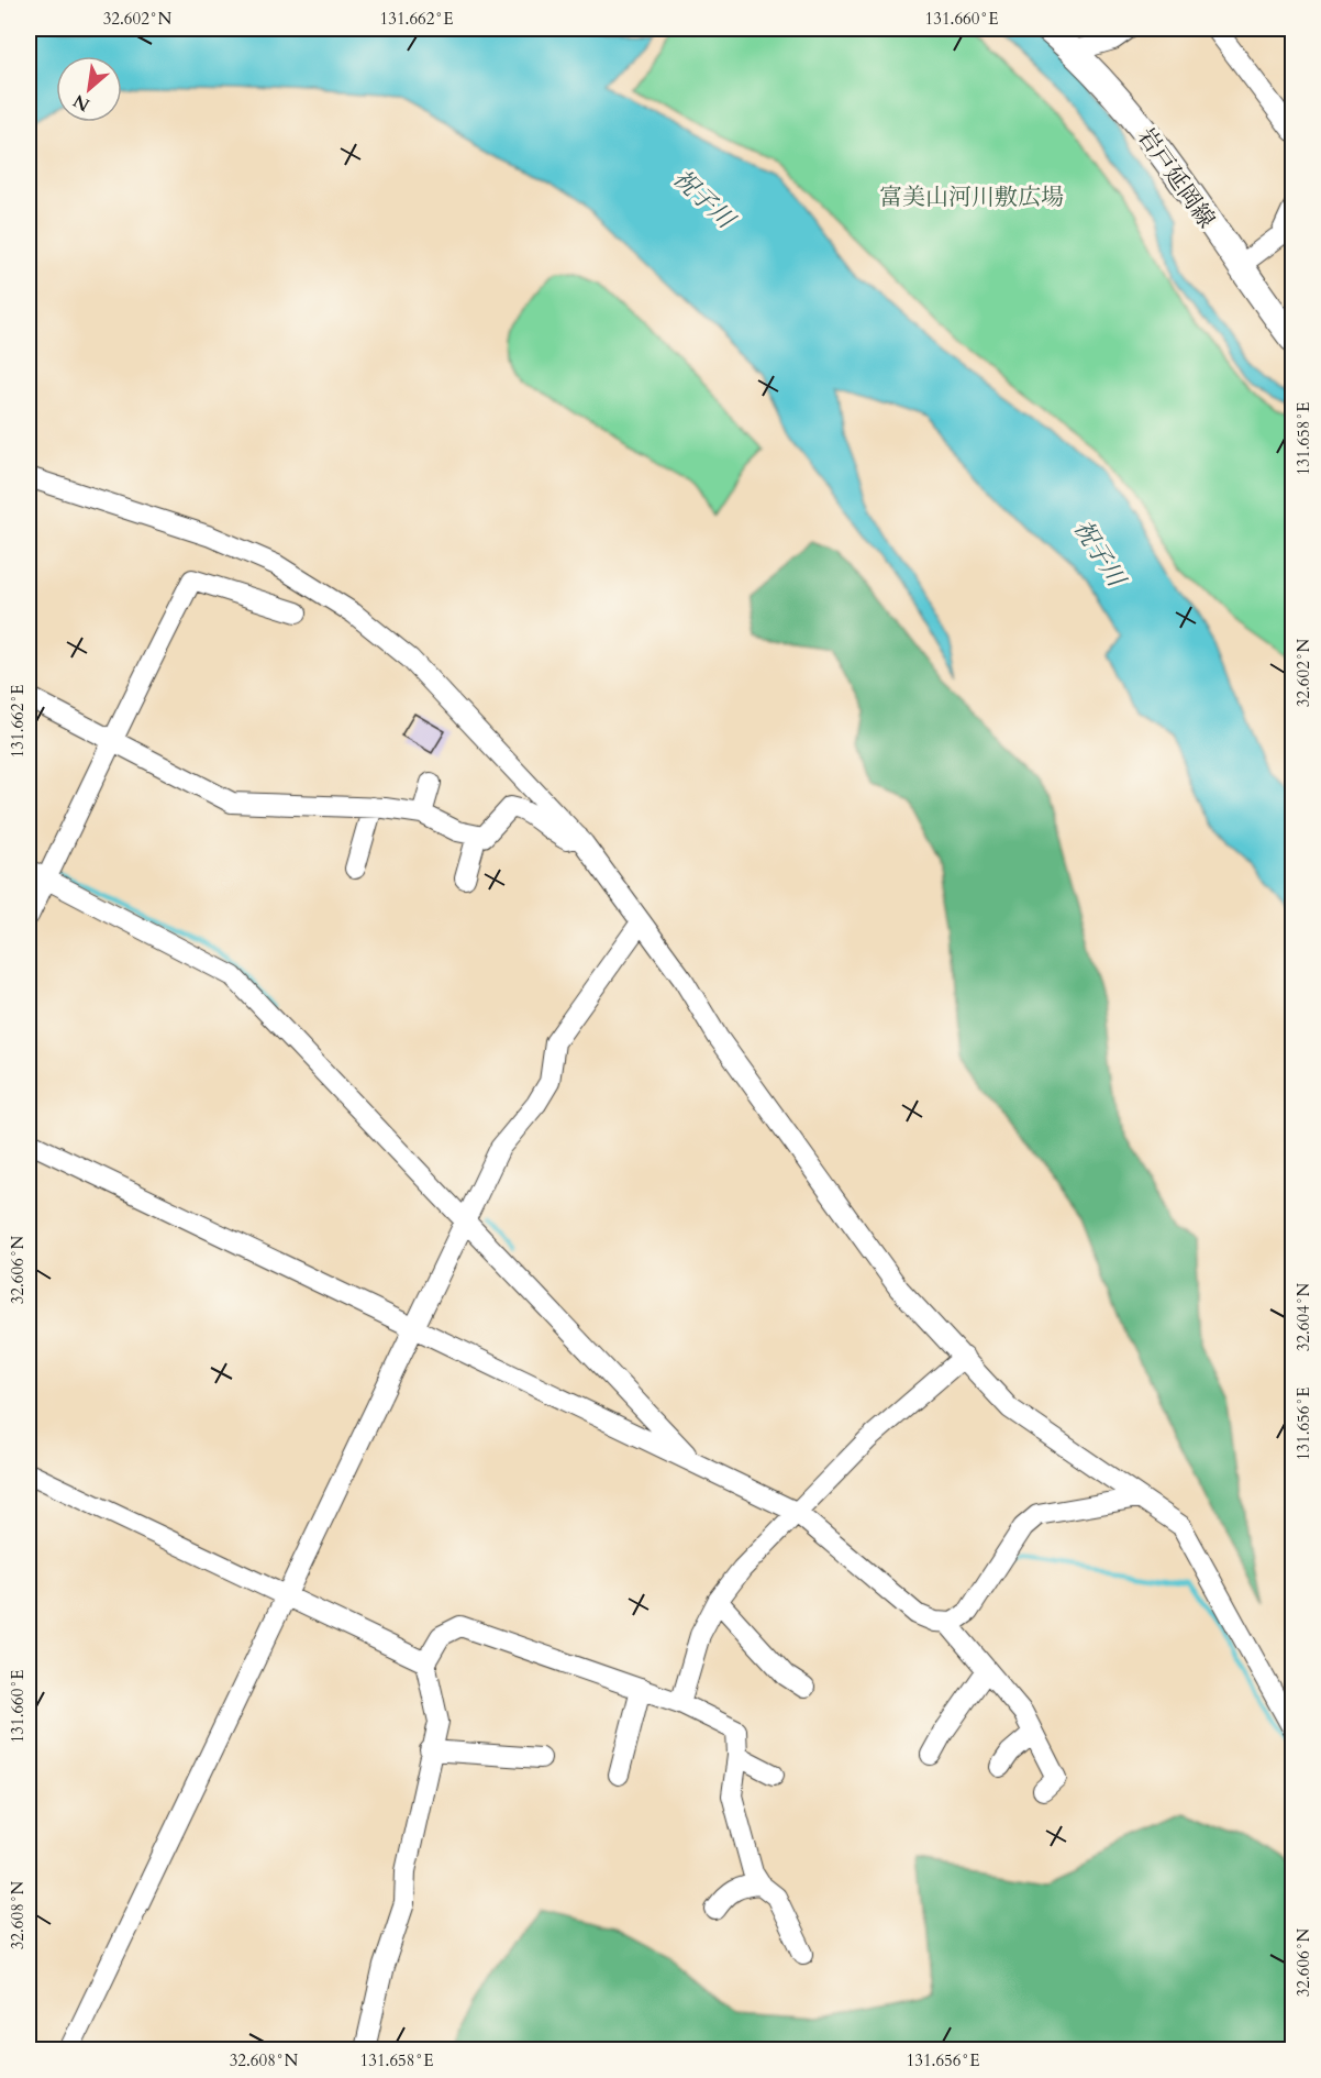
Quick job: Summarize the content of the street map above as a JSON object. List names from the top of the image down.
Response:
{
  "streets": {
    "main road": ["岩戸延岡線"]
  },
  "water": ["祝子川"],
  "parks": ["富美山河川敷広場"],
  "north": "bottom left",
  "coordinates": [
    "32.602°N",
    "131.662°E",
    "131.660°E",
    "131.658°E",
    "32.606°N",
    "32.604°N",
    "131.656°E",
    "32.608°N"
  ]
}
